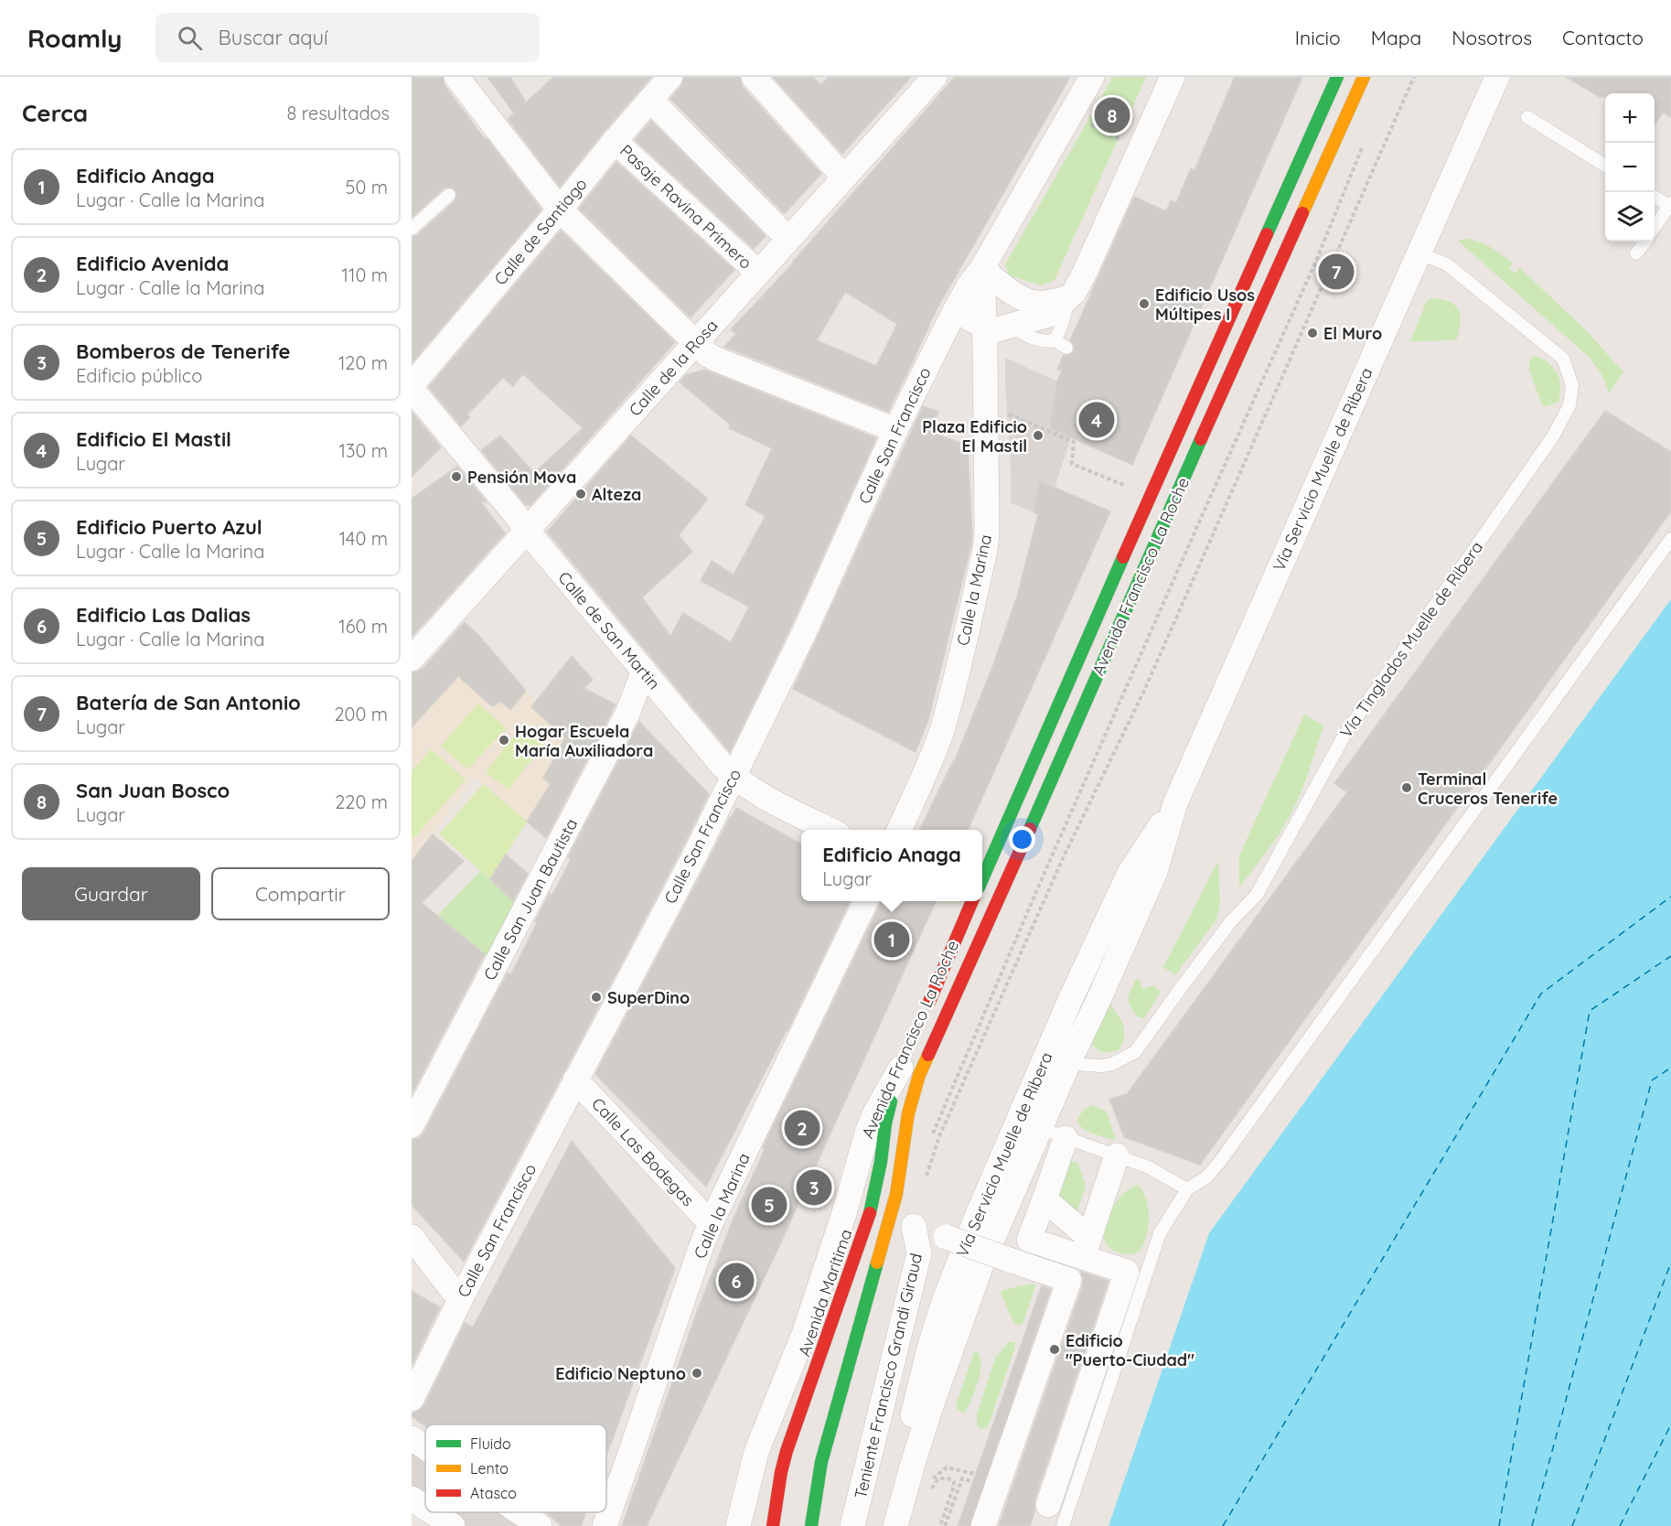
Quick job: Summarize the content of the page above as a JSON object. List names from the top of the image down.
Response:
{
  "streets": {
    "main road": ["Avenida Francisco La Roche", "Avenida Marítima"],
    "street": [
      "Pasaje Ravina Primero",
      "Calle de Santiago",
      "Calle de la Rosa",
      "Calle San Francisco",
      "Vía Servicio Muelle de Ribera",
      "Calle la Marina",
      "Calle de San Martin",
      "Calle San Juan Bautista",
      "Calle Las Bodegas",
      "Teniente Francisco Grandi Giraud"
    ],
    "lane": ["Vía Tinglados Muelle de Ribera"]
  },
  "crossings": [
    ["Pasaje Ravina Primero", "Calle de Santiago"],
    ["Pasaje Ravina Primero", "Calle de la Rosa"],
    ["Calle de Santiago", "Calle de San Martin"],
    ["Calle de la Rosa", "Calle de San Martin"],
    ["Calle San Francisco", "Calle la Marina"],
    ["Calle San Francisco", "Calle de San Martin"],
    ["Calle San Francisco", "Calle Las Bodegas"],
    ["Vía Servicio Muelle de Ribera", "Vía Tinglados Muelle de Ribera"],
    ["Avenida Francisco La Roche", "Avenida Marítima"],
    ["Calle la Marina", "Calle Las Bodegas"],
    ["Calle de San Martin", "Calle San Juan Bautista"]
  ],
  "places": [
    "Edificio Usos Múltipes I",
    "El Muro",
    "Plaza Edificio El Mastil",
    "Pensión Mova",
    "Alteza",
    "Hogar Escuela María Auxiliadora",
    "Terminal Cruceros Tenerife",
    "SuperDino",
    "Edificio \"Puerto-Ciudad\"",
    "Edificio Neptuno"
  ],
  "legend": ["Fluido", "Lento", "Atasco"],
  "page": {
    "header": "Roamly",
    "search": "Buscar aquí",
    "nav": [
      "Inicio",
      "Mapa",
      "Nosotros",
      "Contacto"
    ],
    "heading": ["Cerca", "8 resultados"],
    "map_buttons": ["+", "−"],
    "pins": [
      "8",
      "7",
      "4",
      "1",
      "2",
      "3",
      "5",
      "6"
    ],
    "list": [
      {
        "mark": "1",
        "name": "Edificio Anaga",
        "note": "Lugar · Calle la Marina",
        "value": "50 m"
      },
      {
        "mark": "2",
        "name": "Edificio Avenida",
        "note": "Lugar · Calle la Marina",
        "value": "110 m"
      },
      {
        "mark": "3",
        "name": "Bomberos de Tenerife",
        "note": "Edificio público",
        "value": "120 m"
      },
      {
        "mark": "4",
        "name": "Edificio El Mastil",
        "note": "Lugar",
        "value": "130 m"
      },
      {
        "mark": "5",
        "name": "Edificio Puerto Azul",
        "note": "Lugar · Calle la Marina",
        "value": "140 m"
      },
      {
        "mark": "6",
        "name": "Edificio Las Dalias",
        "note": "Lugar · Calle la Marina",
        "value": "160 m"
      },
      {
        "mark": "7",
        "name": "Batería de San Antonio",
        "note": "Lugar",
        "value": "200 m"
      },
      {
        "mark": "8",
        "name": "San Juan Bosco",
        "note": "Lugar",
        "value": "220 m"
      }
    ],
    "popup": ["Edificio Anaga", "Lugar"],
    "buttons": ["Guardar", "Compartir"]
  }
}
